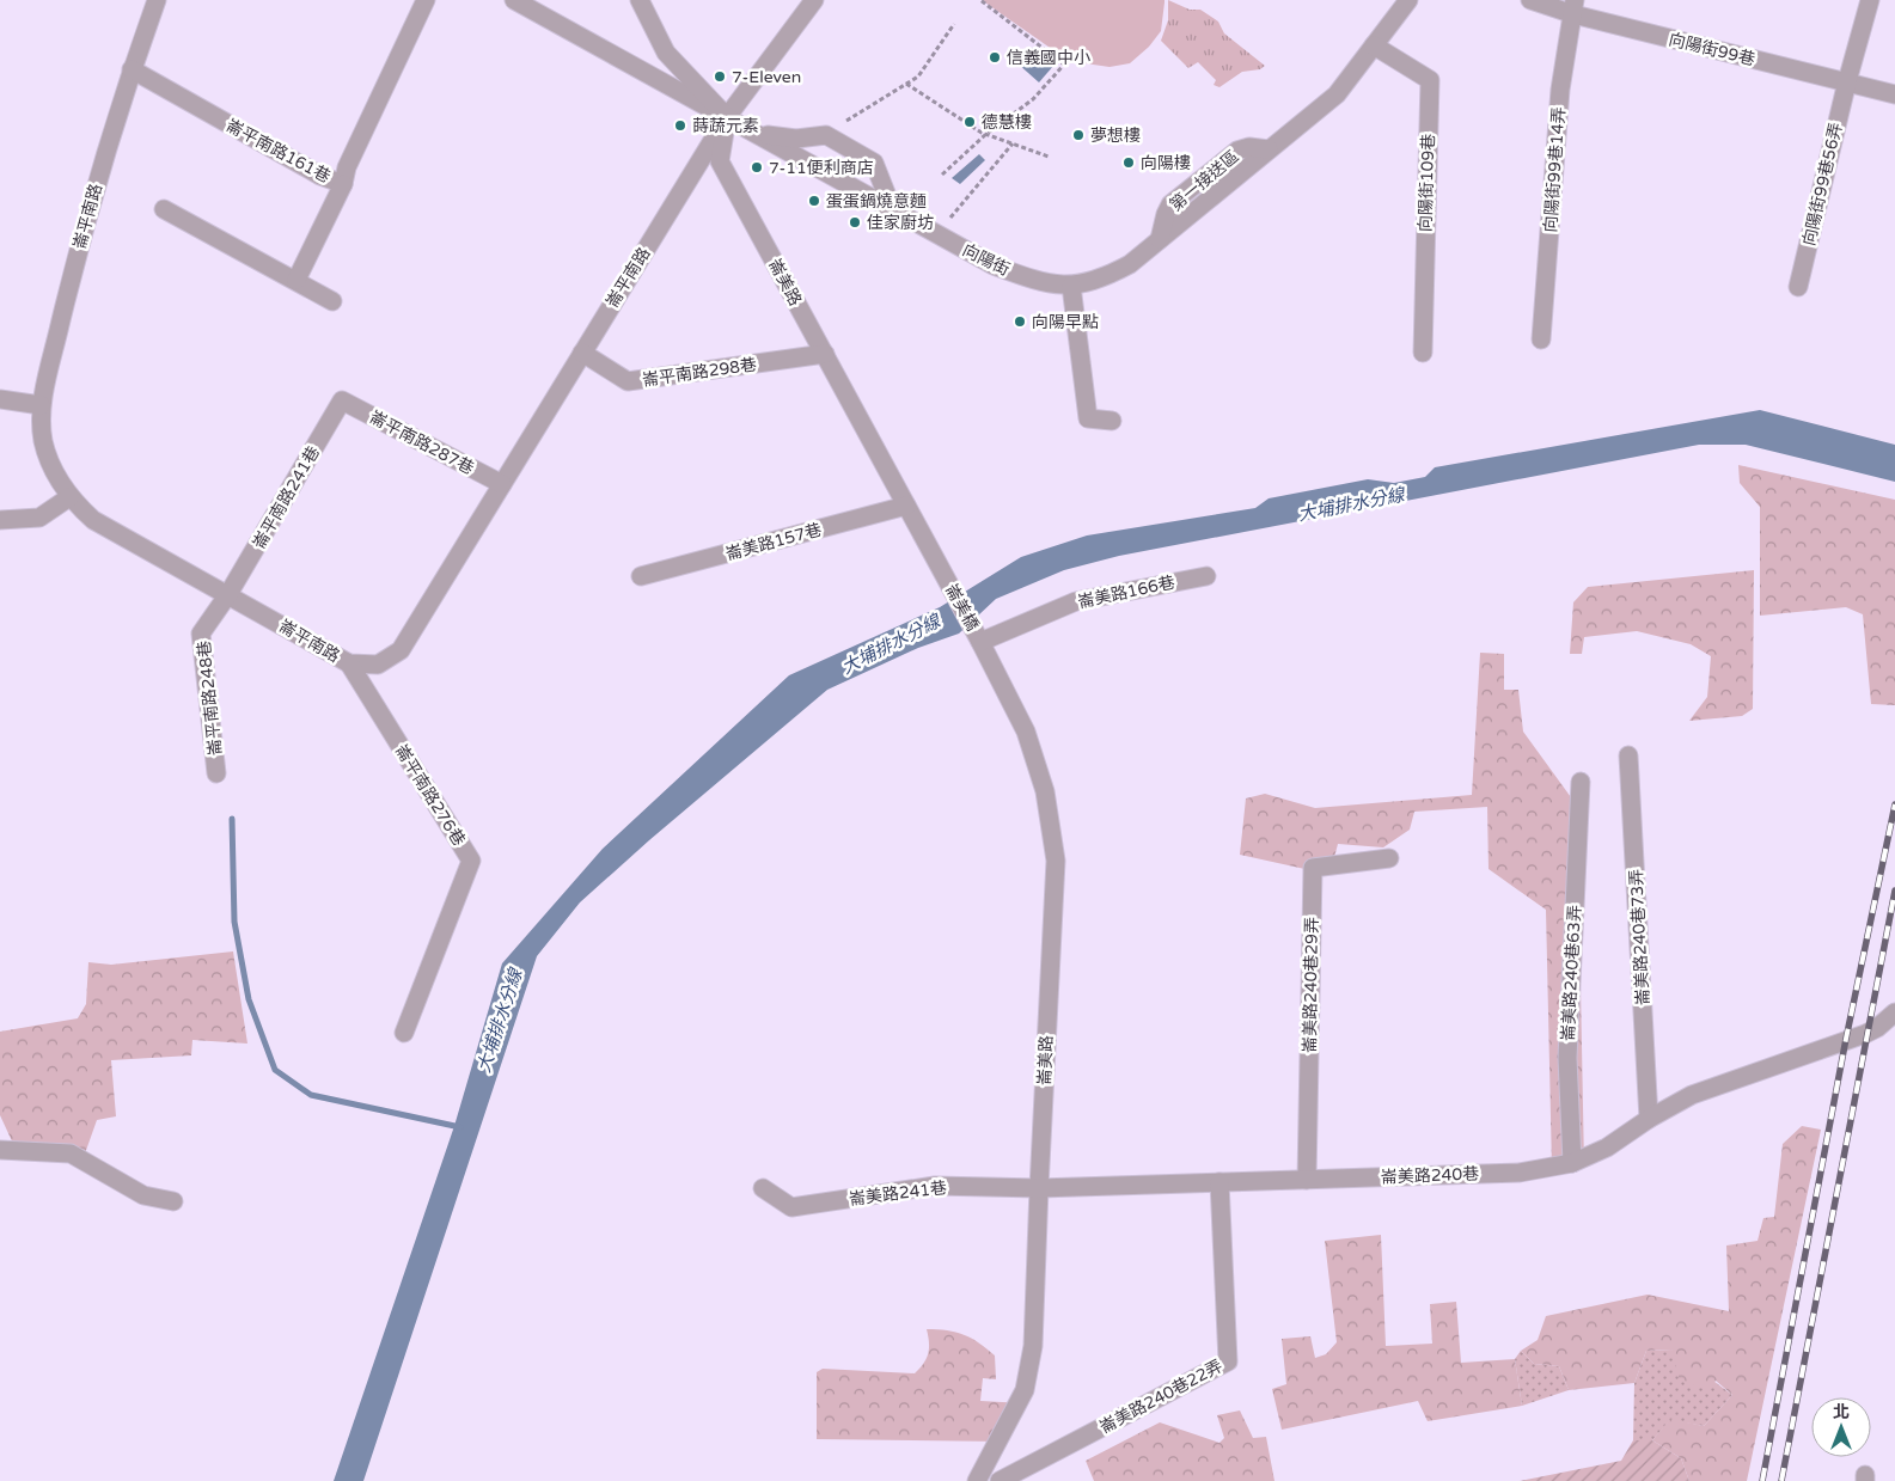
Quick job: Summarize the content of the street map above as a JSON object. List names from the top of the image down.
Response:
{
  "streets": {
    "street": [
      "向陽街99巷",
      "崙平南路161巷",
      "向陽街99巷14弄",
      "向陽街109巷",
      "向陽街99巷56弄",
      "崙平南路",
      "向陽街",
      "崙美路",
      "崙平南路298巷",
      "崙平南路287巷",
      "崙平南路241巷",
      "崙美路157巷",
      "崙美路166巷",
      "崙美橋",
      "崙平南路248巷",
      "崙平南路276巷",
      "崙美路240巷73弄",
      "崙美路240巷63弄",
      "崙美路240巷29弄",
      "崙美路240巷",
      "崙美路241巷",
      "崙美路240巷22弄"
    ]
  },
  "crossings": [
    ["向陽街99巷", "向陽街99巷14弄"],
    ["向陽街99巷", "向陽街99巷56弄"],
    ["崙平南路161巷", "崙平南路"],
    ["向陽街109巷", "向陽街"],
    ["崙平南路", "向陽街"],
    ["崙平南路", "崙美路"],
    ["崙平南路", "崙平南路298巷"],
    ["崙平南路", "崙平南路287巷"],
    ["崙平南路", "崙平南路241巷"],
    ["崙平南路", "崙平南路248巷"],
    ["崙平南路", "崙平南路276巷"],
    ["向陽街", "崙美路"],
    ["崙美路", "崙平南路298巷"],
    ["崙美路", "崙美路157巷"],
    ["崙美路", "崙美路166巷"],
    ["崙美路", "崙美橋"],
    ["崙美路", "崙美路240巷"],
    ["崙美路", "崙美路241巷"],
    ["崙平南路287巷", "崙平南路241巷"],
    ["崙平南路241巷", "崙平南路248巷"],
    ["崙美路166巷", "崙美橋"],
    ["崙美路240巷73弄", "崙美路240巷"],
    ["崙美路240巷63弄", "崙美路240巷"],
    ["崙美路240巷29弄", "崙美路240巷"],
    ["崙美路240巷", "崙美路241巷"],
    ["崙美路240巷", "崙美路240巷22弄"]
  ],
  "water": ["大埔排水分線"],
  "places": [
    "信義國中小",
    "7-Eleven",
    "德慧樓",
    "蒔蔬元素",
    "夢想樓",
    "向陽樓",
    "7-11便利商店",
    "蛋蛋鍋燒意麵",
    "佳家廚坊",
    "向陽早點"
  ],
  "north": "top"
}
